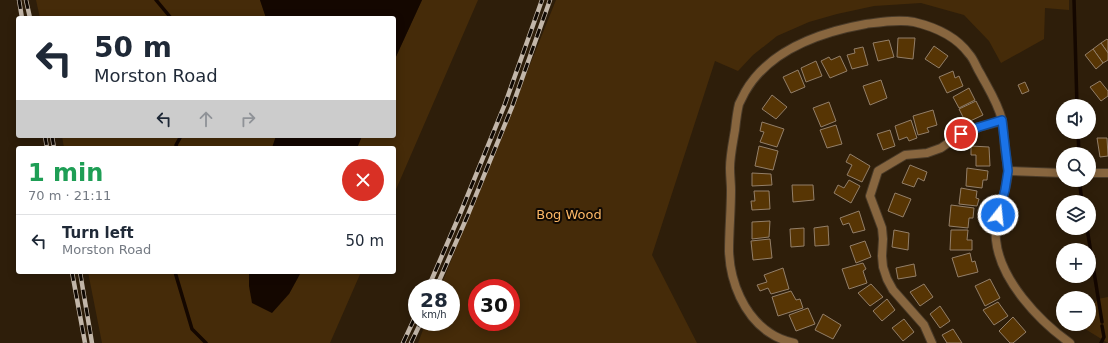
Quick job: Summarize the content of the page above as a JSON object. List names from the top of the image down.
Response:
{
  "parks": ["Bog Wood"],
  "page": {
    "turn": ["50 m", "Morston Road"],
    "map_buttons": ["+", "−"],
    "heading": ["1 min", "70 m · 21:11"],
    "list": [
      {
        "name": "Turn left",
        "note": "Morston Road",
        "value": "50 m"
      }
    ],
    "speed": "28 km/h",
    "limit": "30"
  }
}
